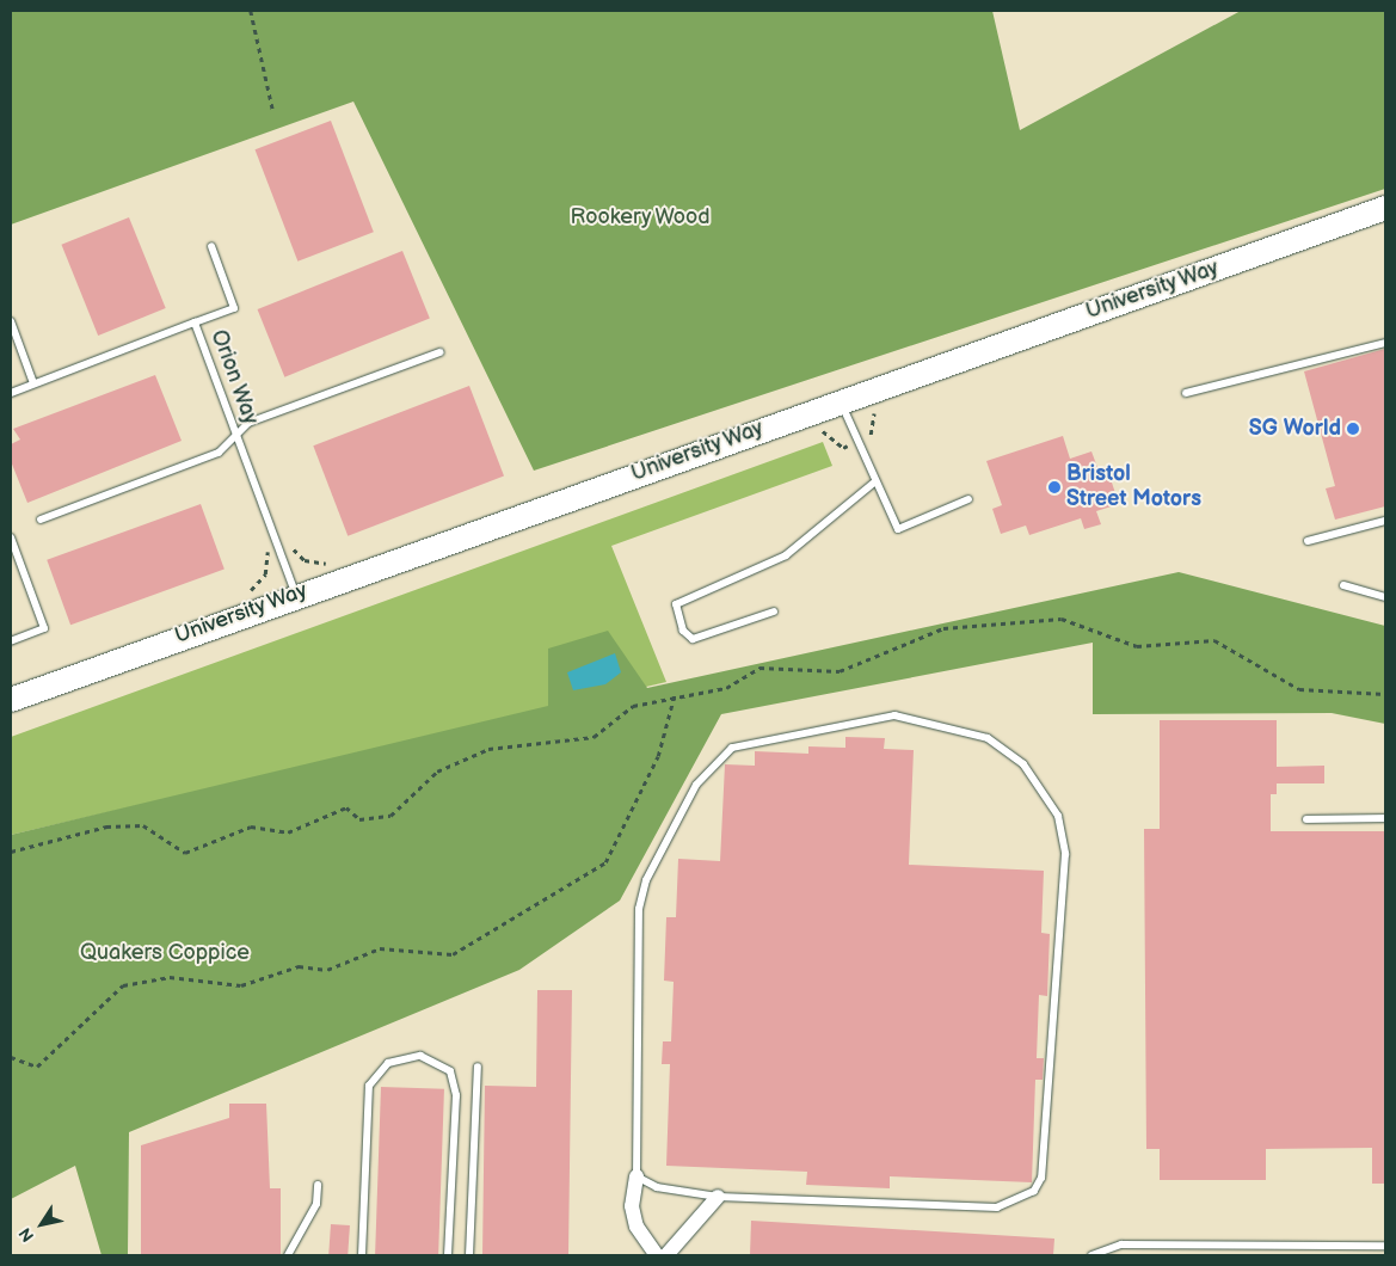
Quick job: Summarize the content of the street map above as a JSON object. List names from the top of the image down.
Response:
{
  "streets": {
    "highway": ["University Way"],
    "lane": ["Orion Way"]
  },
  "crossings": [
    ["University Way", "Orion Way"]
  ],
  "parks": ["Rookery Wood", "Quakers Coppice"],
  "places": ["SG World", "Bristol Street Motors"],
  "north": "bottom left"
}
